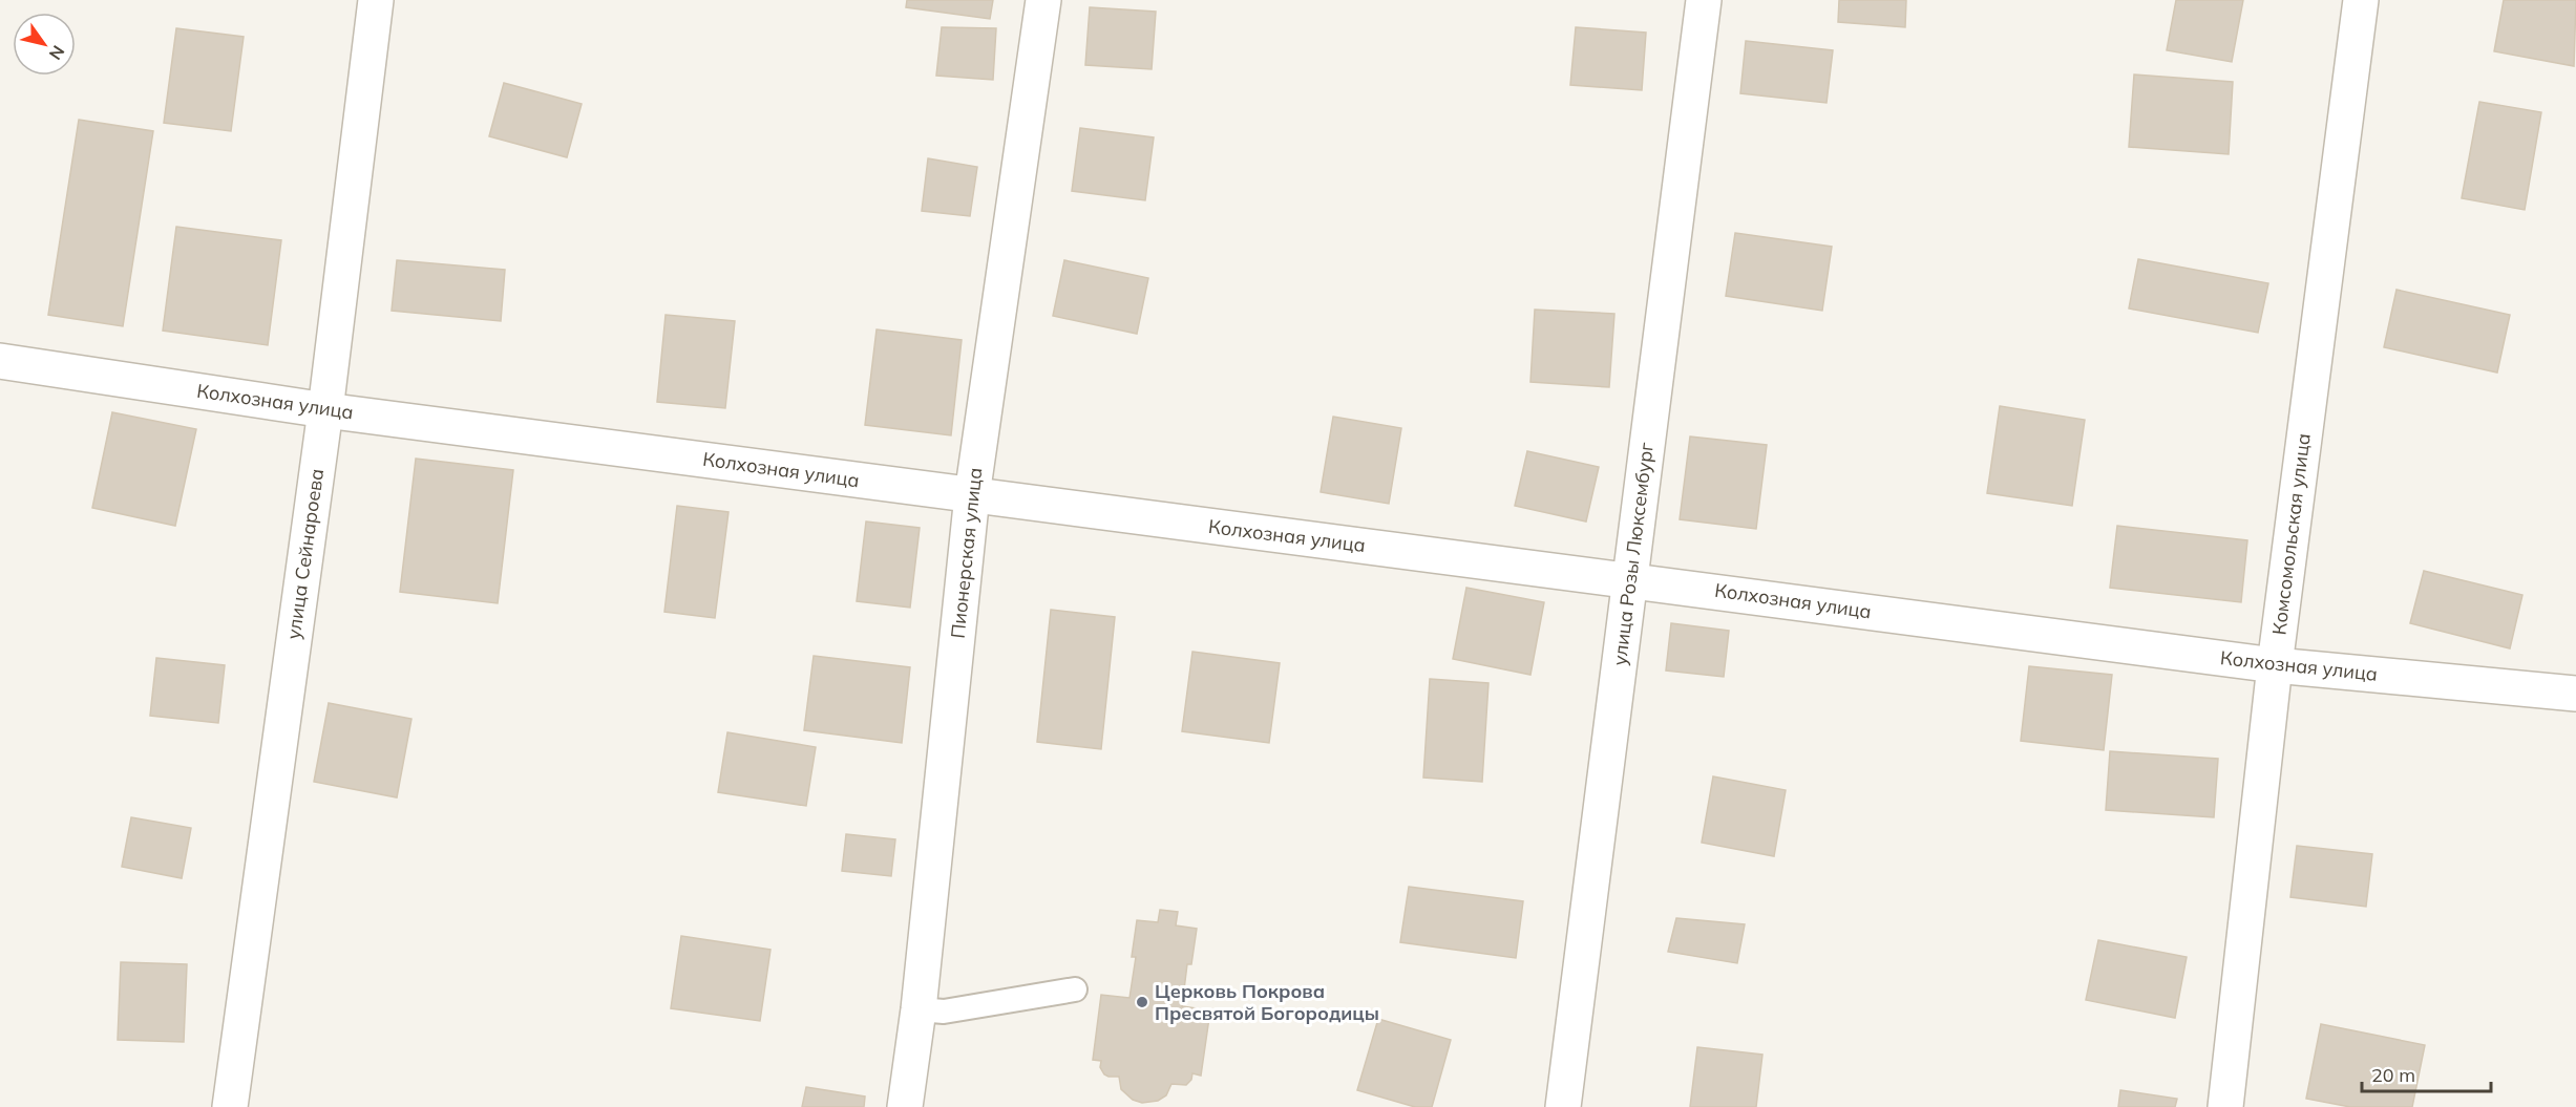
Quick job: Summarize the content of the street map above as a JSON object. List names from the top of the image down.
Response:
{
  "streets": {
    "street": [
      "Колхозная улица",
      "Комсомольская улица",
      "Пионерская улица",
      "улица Сейнароева",
      "улица Розы Люксембург"
    ]
  },
  "crossings": [
    ["Колхозная улица", "Комсомольская улица"],
    ["Колхозная улица", "Пионерская улица"],
    ["Колхозная улица", "улица Сейнароева"],
    ["Колхозная улица", "улица Розы Люксембург"]
  ],
  "places": ["Церковь Покрова Пресвятой Богородицы"],
  "scale_bar": "20 m",
  "north": "bottom right"
}
